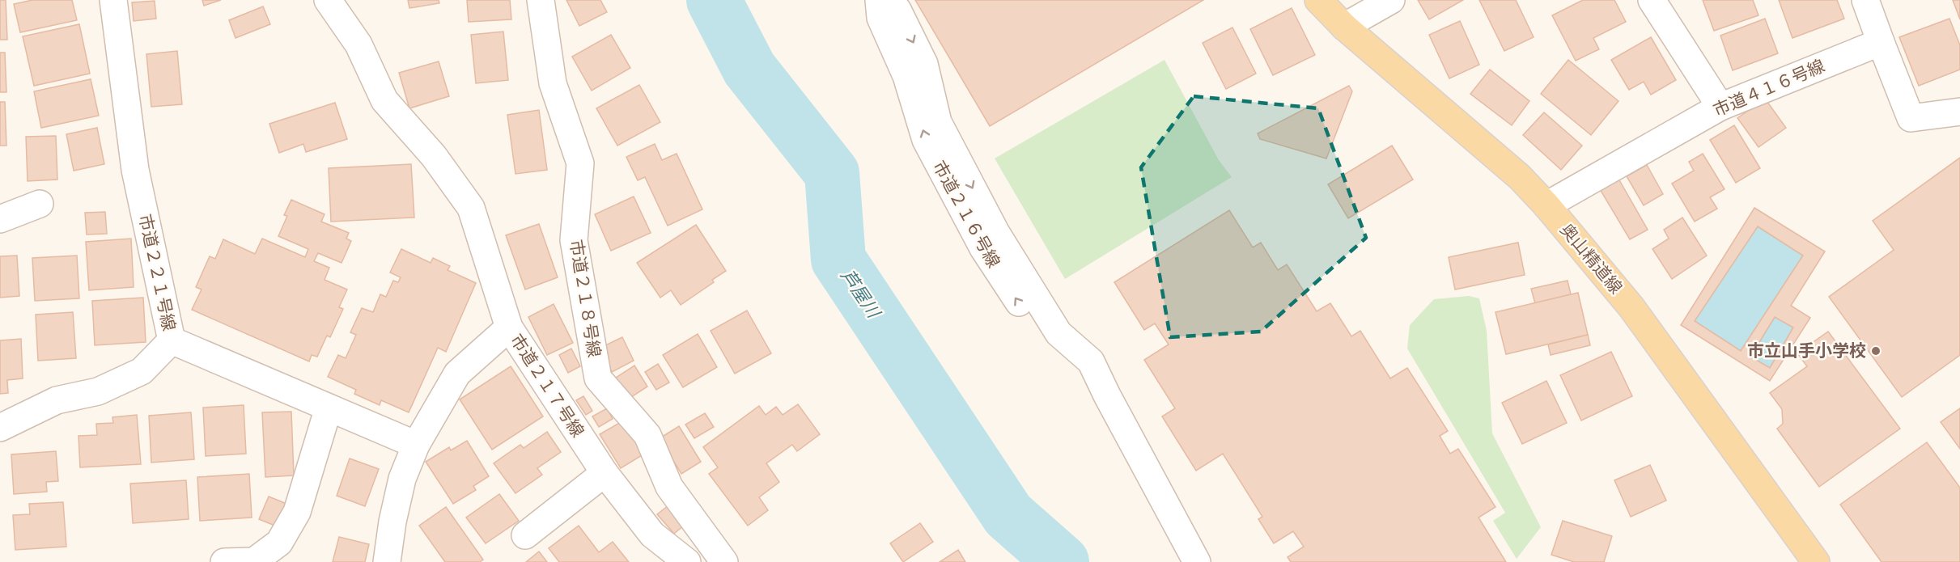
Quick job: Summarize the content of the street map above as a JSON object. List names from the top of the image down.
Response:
{
  "streets": {
    "main road": ["奥山精道線"],
    "street": [
      "市道４１６号線",
      "市道２１６号線",
      "市道２２１号線",
      "市道２１８号線",
      "市道２１７号線"
    ]
  },
  "crossings": [
    ["市道４１６号線", "奥山精道線"],
    ["市道２２１号線", "市道２１７号線"]
  ],
  "water": ["芦屋川"],
  "places": ["市立山手小学校"]
}
